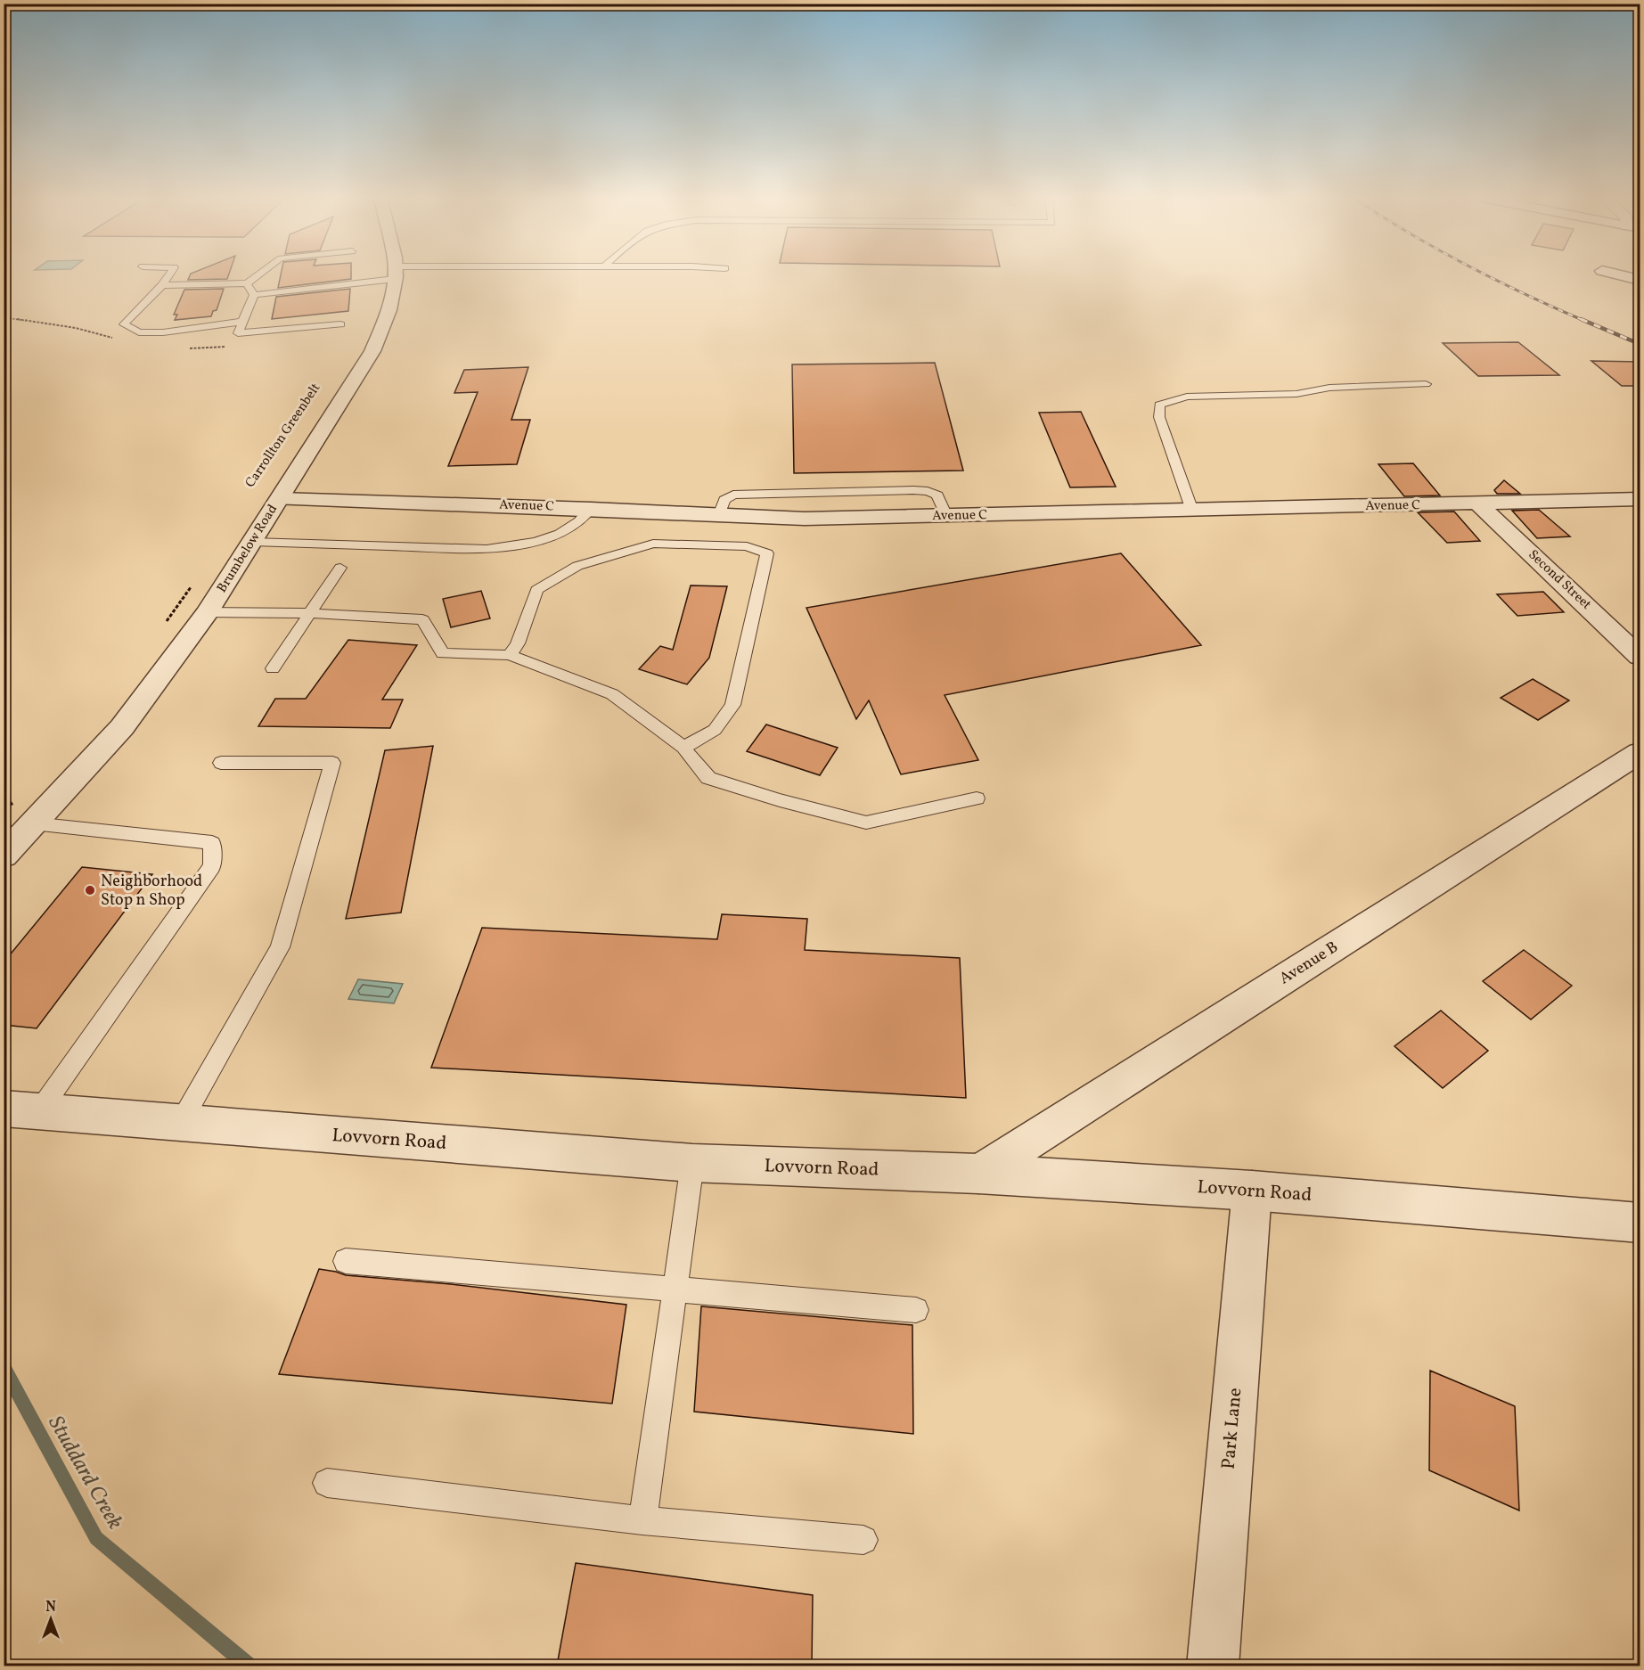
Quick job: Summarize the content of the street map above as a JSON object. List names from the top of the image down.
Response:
{
  "streets": {
    "street": [
      "Avenue C",
      "Brumbelow Road",
      "Second Street",
      "Avenue B",
      "Lovvorn Road",
      "Park Lane"
    ]
  },
  "crossings": [
    ["Avenue C", "Brumbelow Road"],
    ["Avenue C", "Second Street"],
    ["Avenue B", "Lovvorn Road"],
    ["Lovvorn Road", "Park Lane"]
  ],
  "water": ["Studdard Creek"],
  "places": ["Neighborhood Stop n Shop"],
  "north": "top"
}
